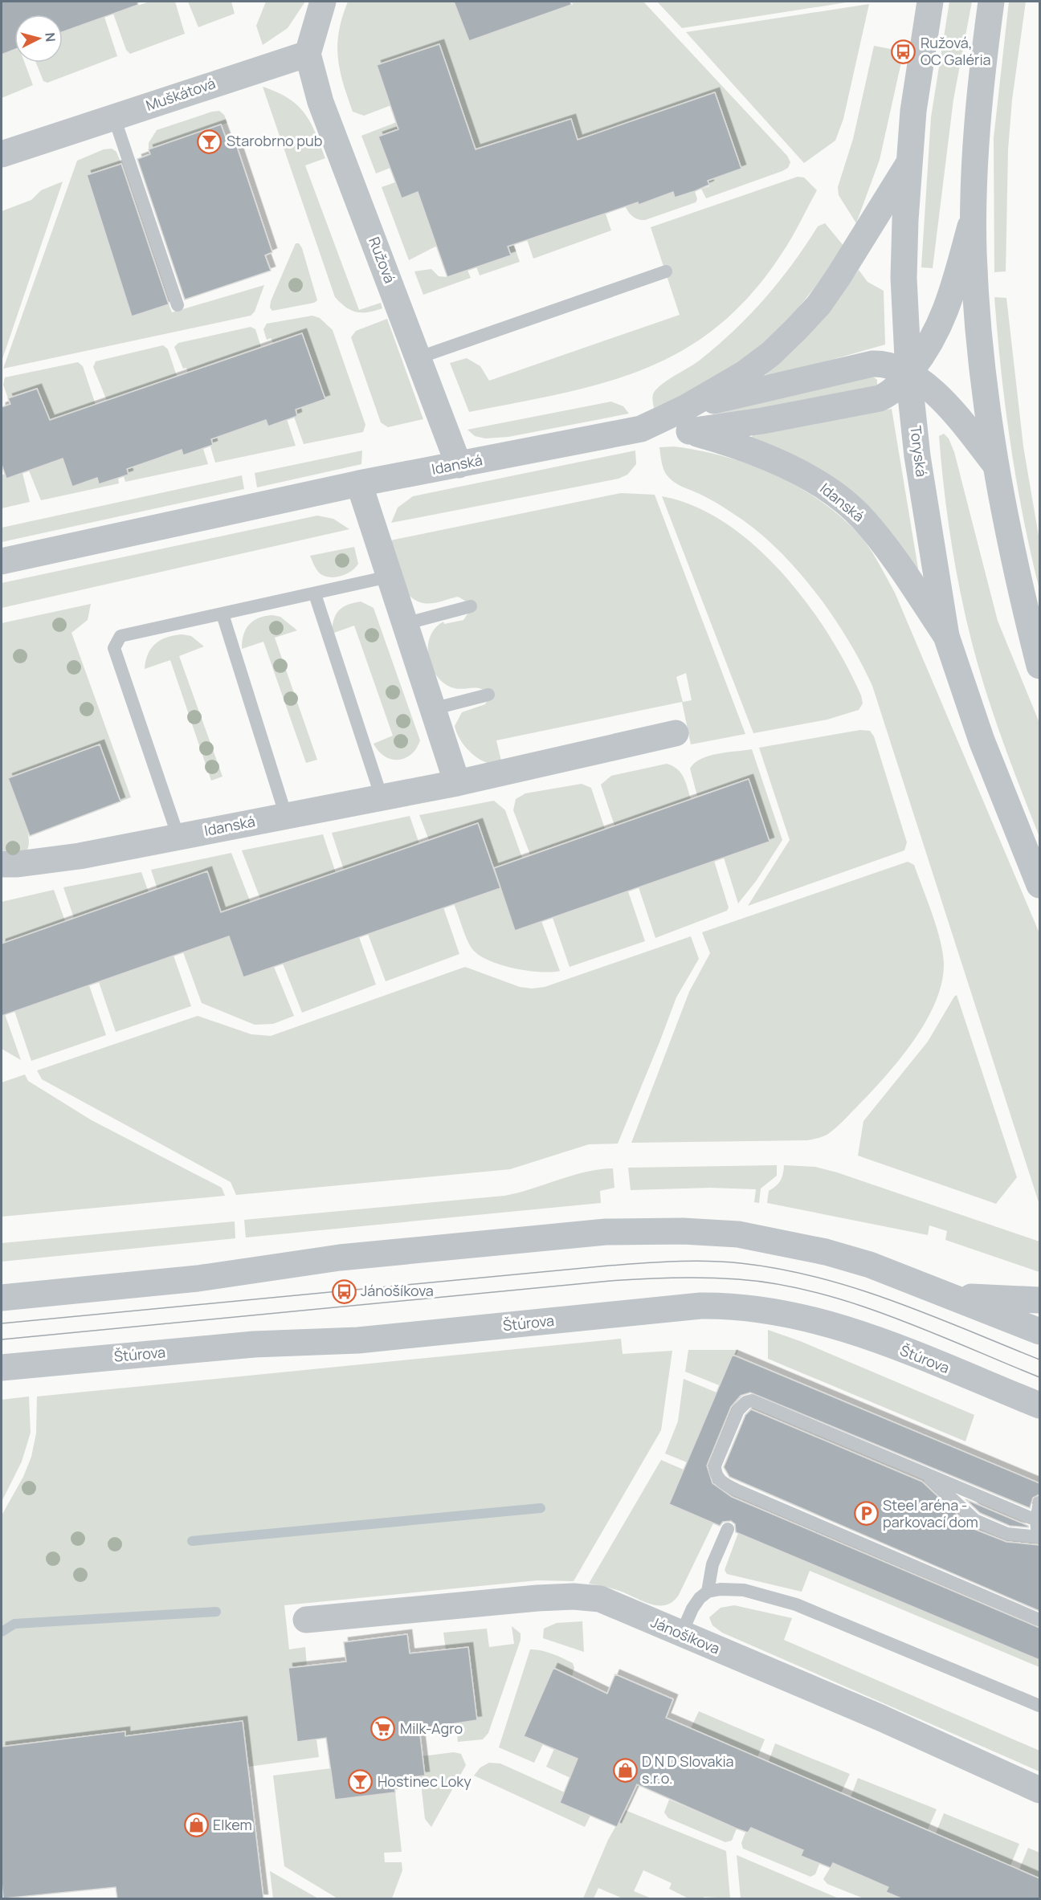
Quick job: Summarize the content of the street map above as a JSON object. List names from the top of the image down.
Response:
{
  "streets": {
    "street": [
      "Muškátová",
      "Ružová",
      "Toryská",
      "Idanská",
      "Štúrova",
      "Jánošíkova"
    ]
  },
  "crossings": [
    ["Muškátová", "Ružová"],
    ["Ružová", "Idanská"],
    ["Toryská", "Idanská"]
  ],
  "places": {
    "bus stop": ["Ružová, OC Galéria", "Jánošíkova"],
    "bar": ["Starobrno pub", "Hostinec Loky"],
    "parking": ["Steel aréna - parkovací dom"],
    "supermarket": ["Milk-Agro"],
    "shop": ["D N D Slovakia s.r.o.", "Elkem"]
  },
  "north": "right"
}
